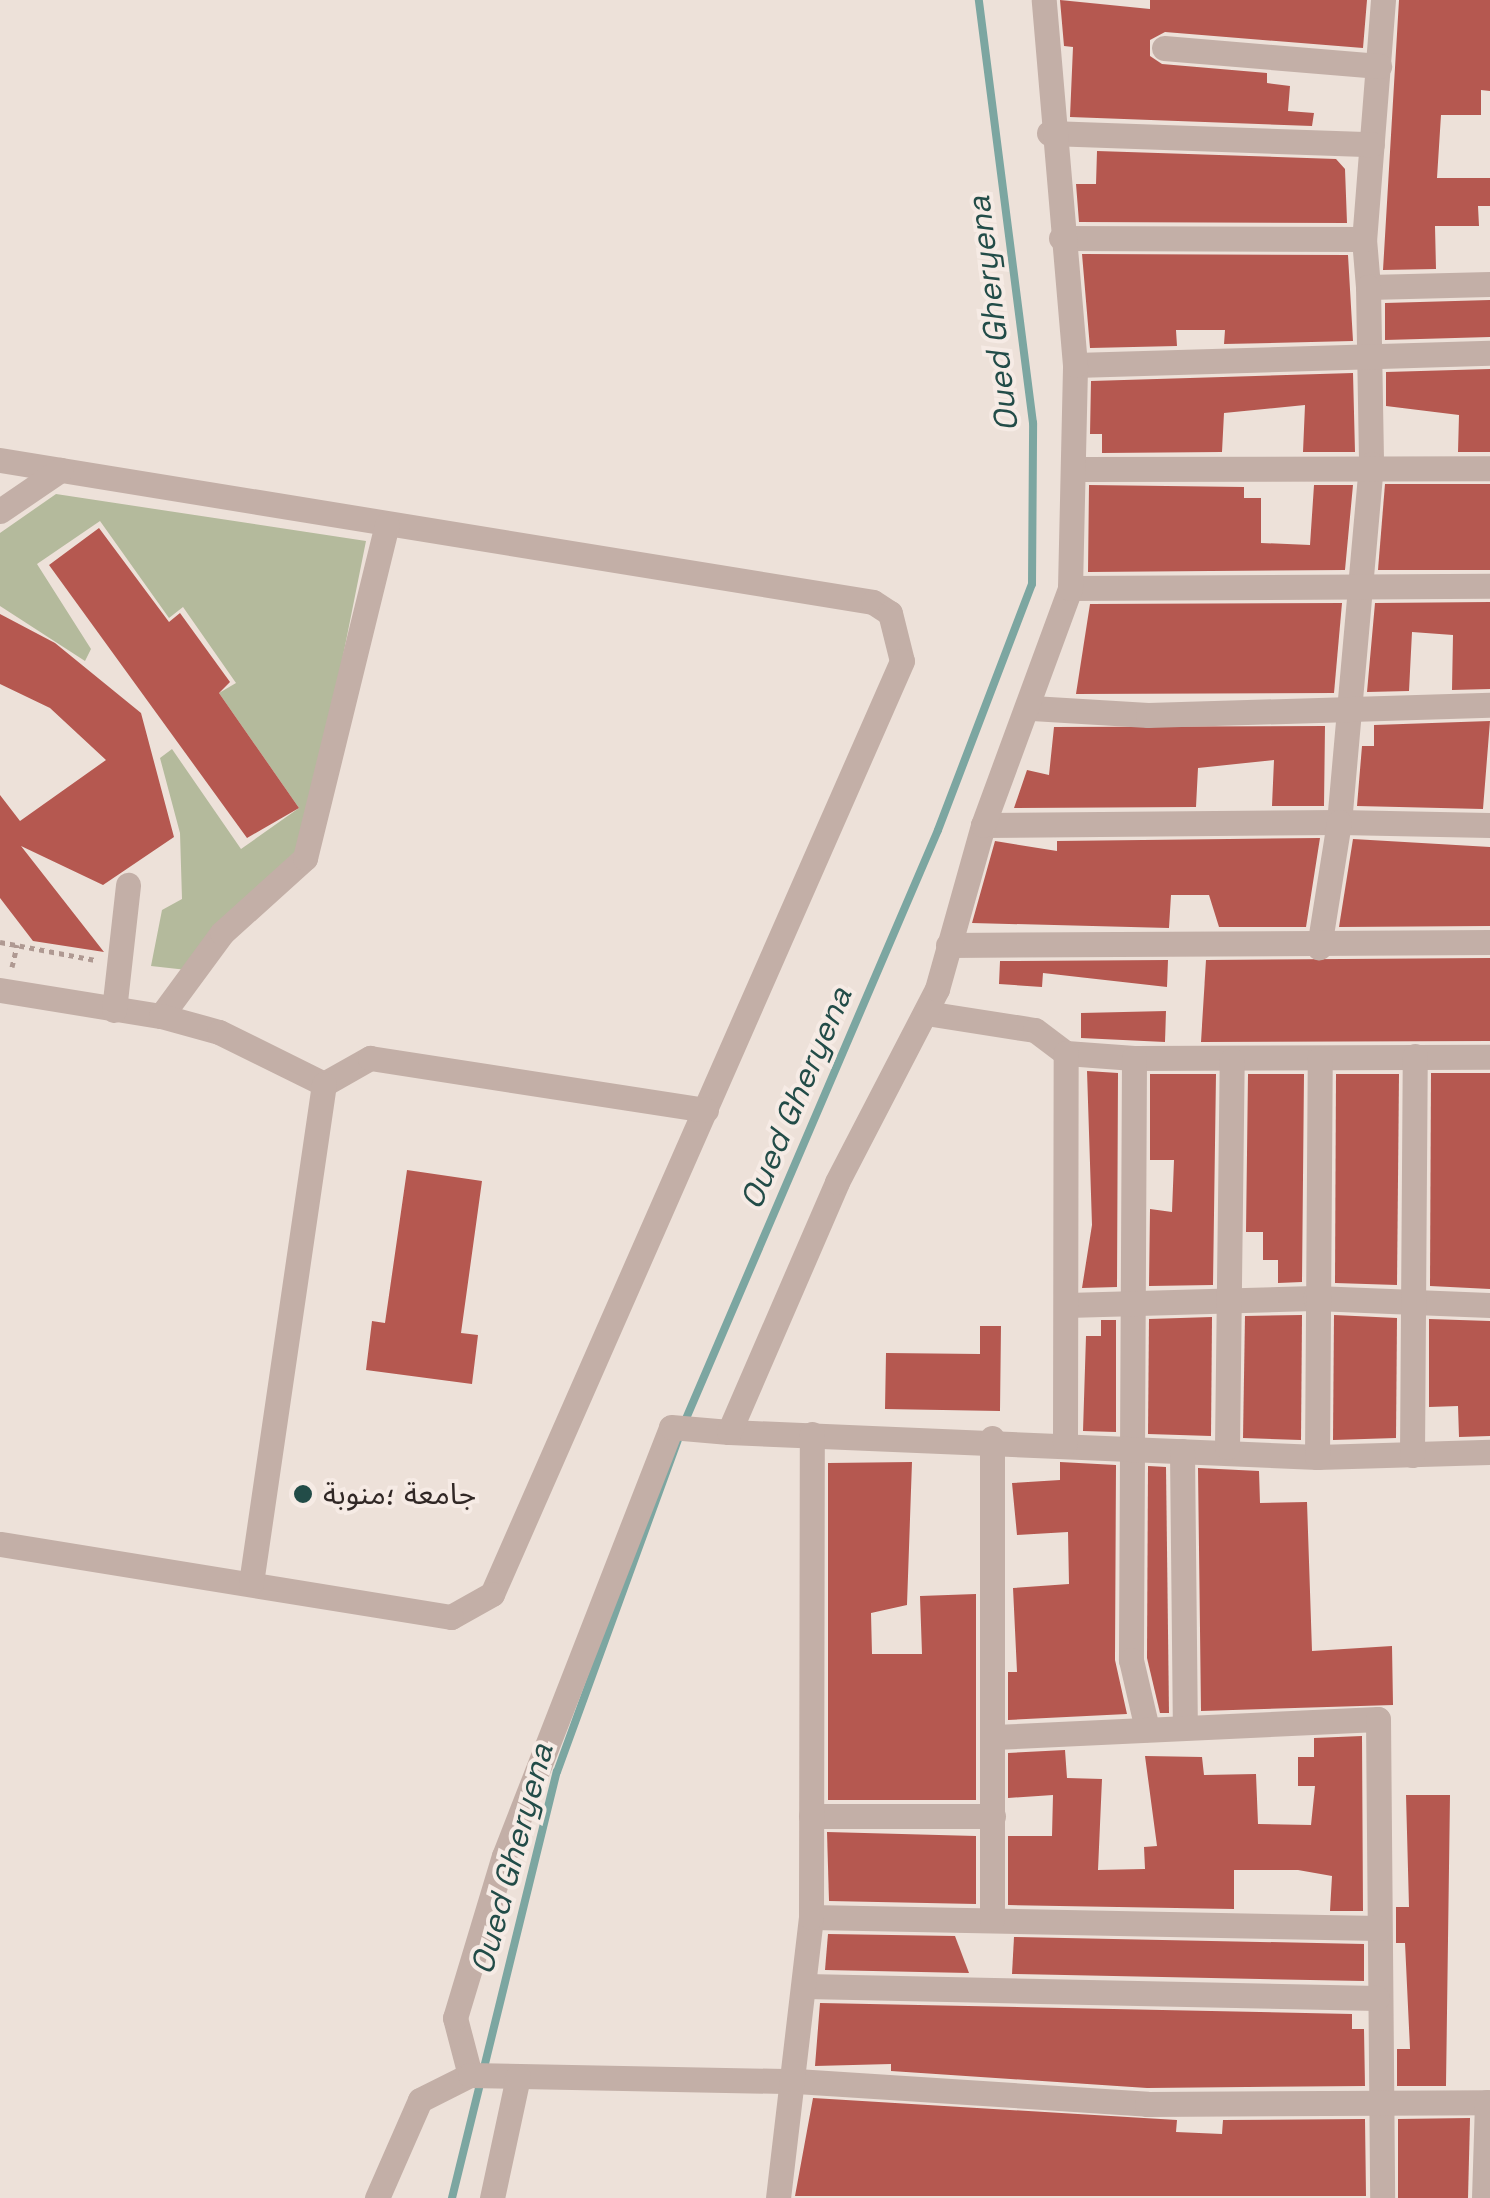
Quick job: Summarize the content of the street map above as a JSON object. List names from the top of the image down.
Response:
{
  "water": ["Oued Gheryena"],
  "places": ["جامعة ؛منوبة"]
}
